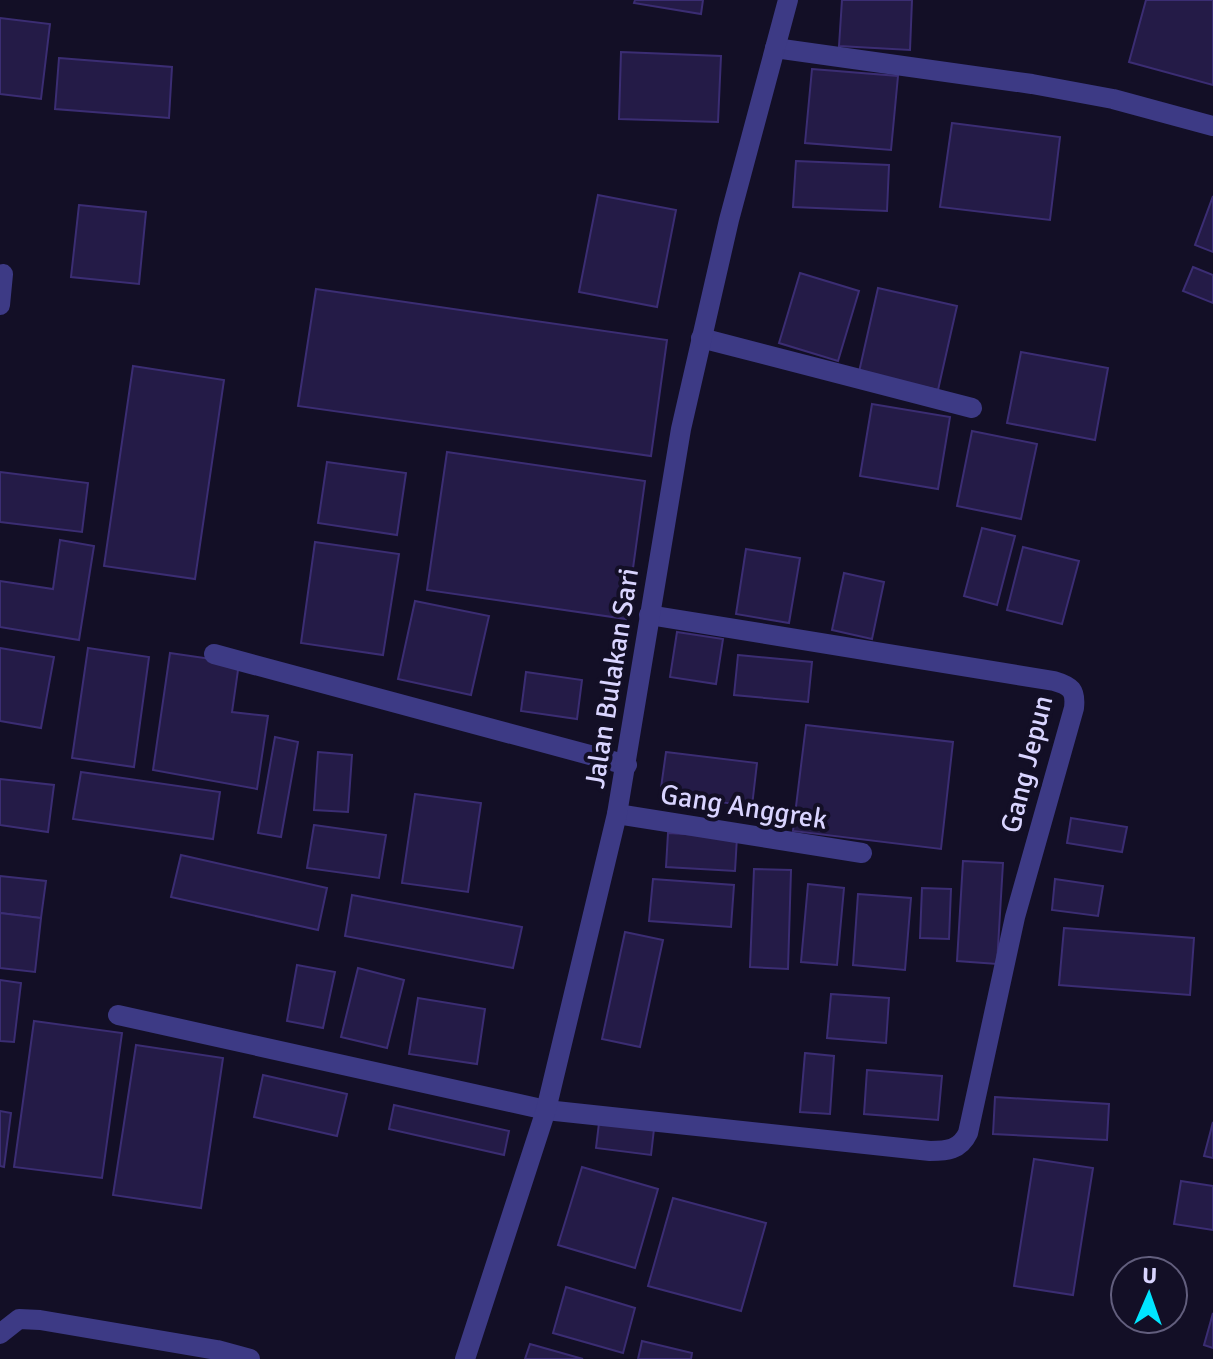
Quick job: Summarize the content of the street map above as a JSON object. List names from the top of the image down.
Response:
{
  "streets": {
    "street": ["Jalan Bulakan Sari", "Gang Jepun", "Gang Anggrek"]
  },
  "crossings": [
    ["Jalan Bulakan Sari", "Gang Jepun"],
    ["Jalan Bulakan Sari", "Gang Anggrek"]
  ],
  "north": "top"
}
